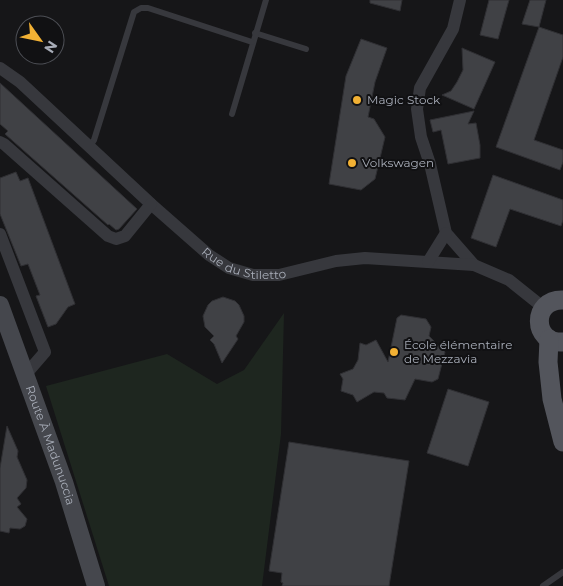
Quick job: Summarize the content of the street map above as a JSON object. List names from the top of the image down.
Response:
{
  "streets": {
    "main road": ["Route À Madunuccia"],
    "street": ["Rue du Stiletto"]
  },
  "places": ["Magic Stock", "Volkswagen", "École élémentaire de Mezzavia"],
  "north": "bottom right"
}
